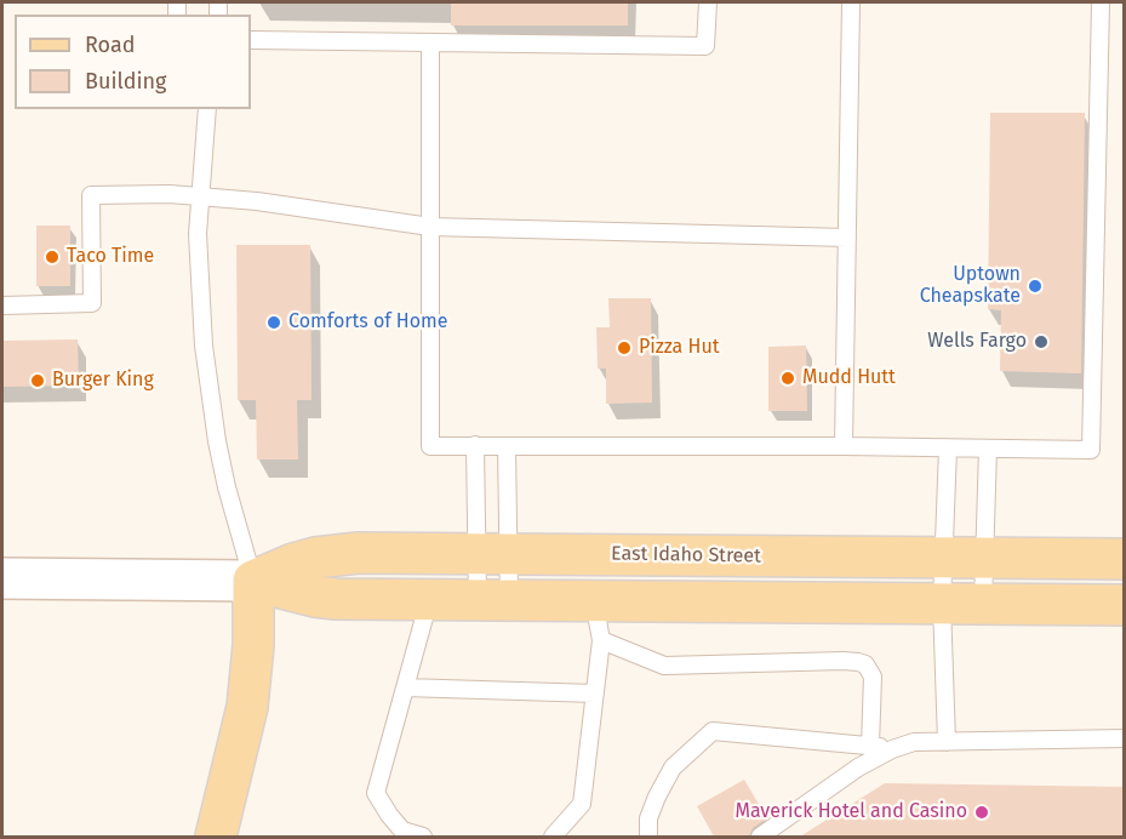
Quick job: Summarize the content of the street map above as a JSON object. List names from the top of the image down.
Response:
{
  "streets": {
    "main road": ["East Idaho Street"]
  },
  "places": [
    "Taco Time",
    "Uptown Cheapskate",
    "Comforts of Home",
    "Wells Fargo",
    "Pizza Hut",
    "Mudd Hutt",
    "Burger King",
    "Maverick Hotel and Casino"
  ],
  "legend": ["Road", "Building"]
}
